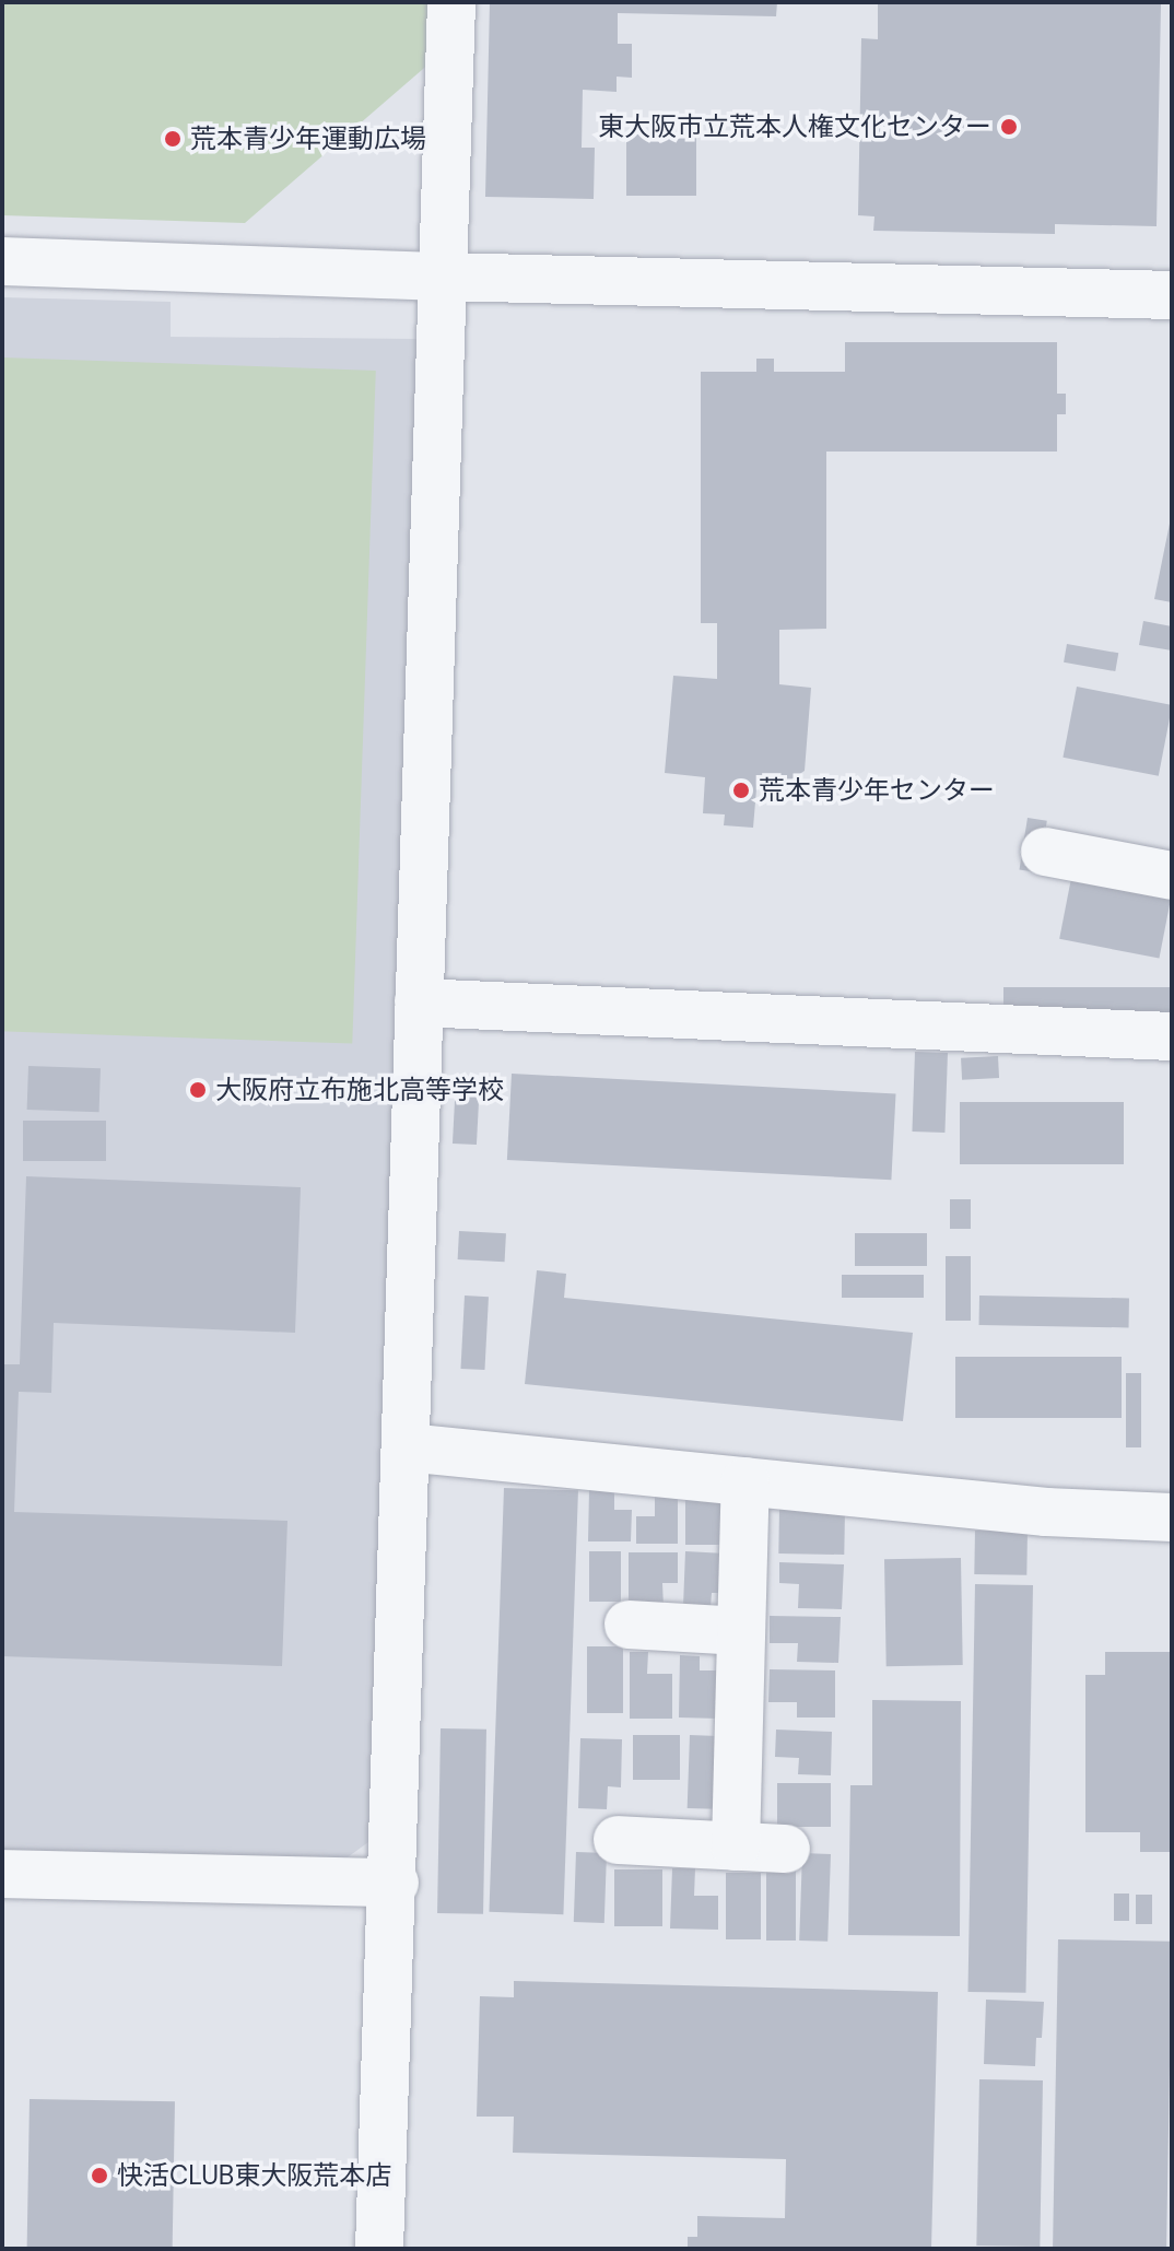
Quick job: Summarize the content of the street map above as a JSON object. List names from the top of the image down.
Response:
{
  "places": [
    "東大阪市立荒本人権文化センター",
    "荒本青少年運動広場",
    "荒本青少年センター",
    "大阪府立布施北高等学校",
    "快活CLUB東大阪荒本店"
  ]
}
